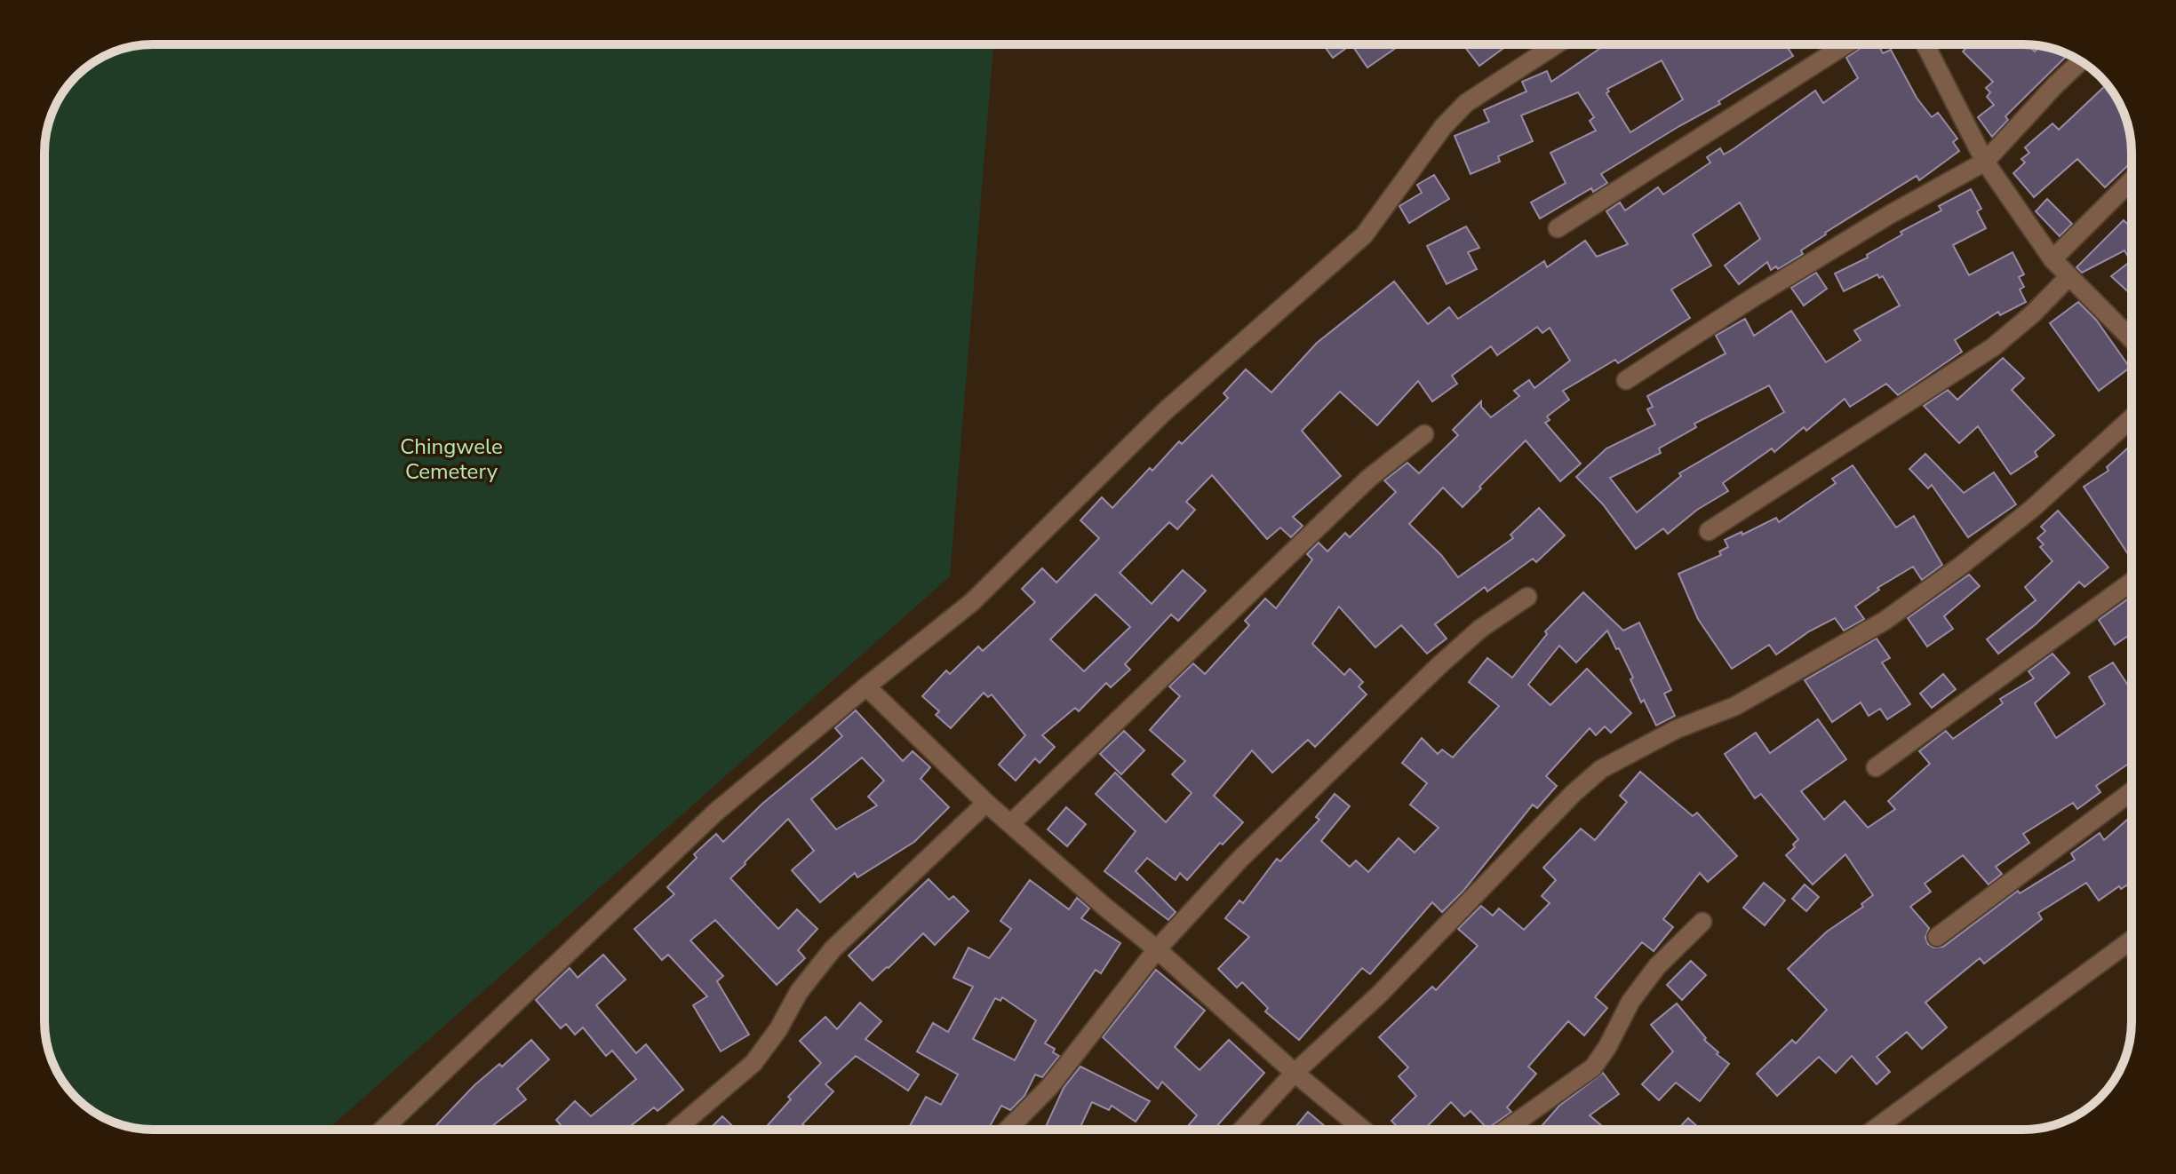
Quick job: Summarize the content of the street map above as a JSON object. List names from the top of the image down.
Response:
{
  "parks": ["Chingwele Cemetery"]
}
